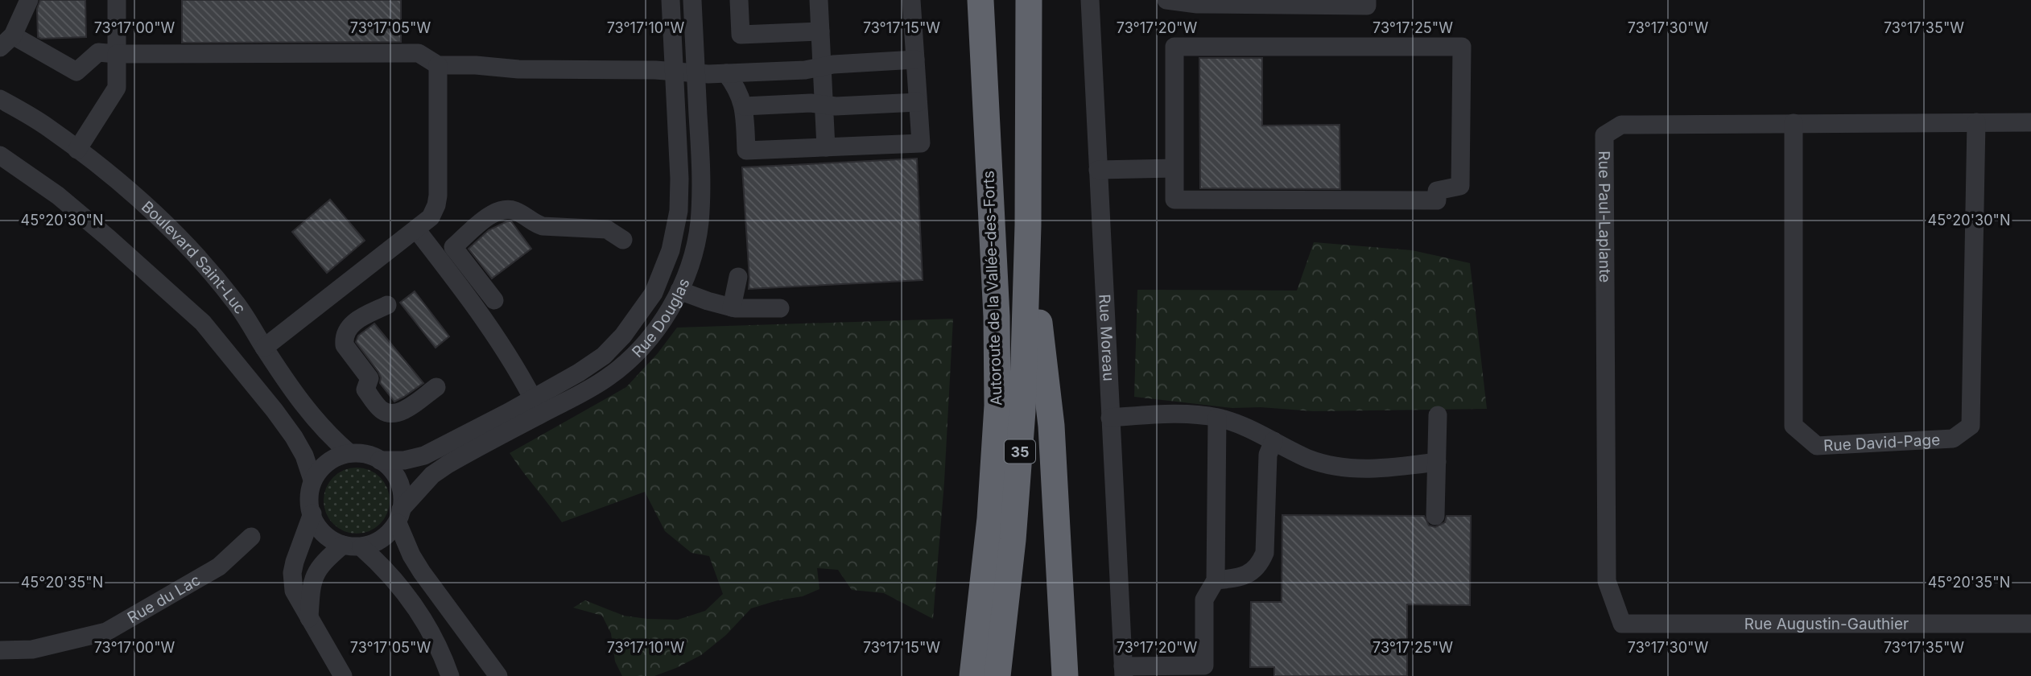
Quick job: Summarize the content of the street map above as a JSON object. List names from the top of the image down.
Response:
{
  "streets": {
    "highway": ["Autoroute de la Vallée-des-Forts", "35"],
    "street": [
      "Rue Paul-Laplante",
      "Boulevard Saint-Luc",
      "Rue Douglas",
      "Rue Moreau",
      "Rue David-Page",
      "Rue du Lac",
      "Rue Augustin-Gauthier"
    ]
  },
  "crossings": [
    ["Rue Paul-Laplante", "Rue David-Page"],
    ["Rue Paul-Laplante", "Rue Augustin-Gauthier"],
    ["Boulevard Saint-Luc", "Rue Douglas"]
  ],
  "coordinates": [
    "73°17'00\"W",
    "73°17'05\"W",
    "73°17'10\"W",
    "73°17'15\"W",
    "73°17'20\"W",
    "73°17'25\"W",
    "73°17'30\"W",
    "73°17'35\"W",
    "45°20'30\"N",
    "45°20'35\"N"
  ]
}
